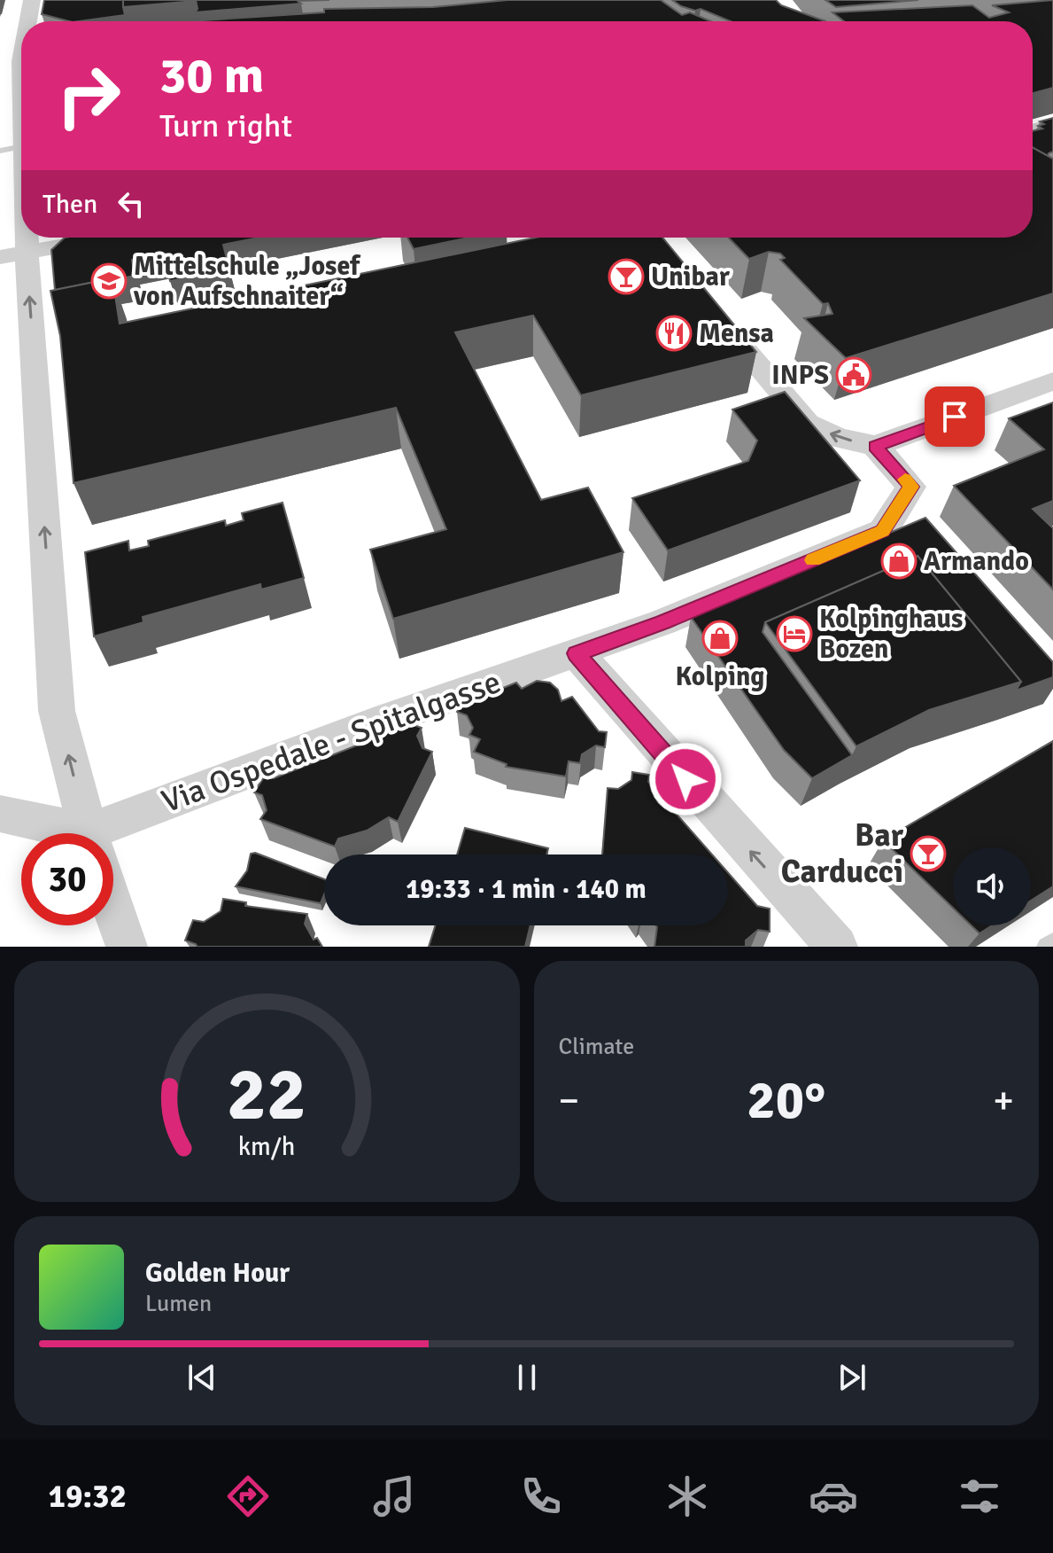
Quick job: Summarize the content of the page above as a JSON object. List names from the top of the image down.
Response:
{
  "streets": {
    "street": ["Via Ospedale - Spitalgasse"]
  },
  "places": {
    "bar": ["Unibar", "Bar Carducci"],
    "school or university": ["Mittelschule „Josef von Aufschnaiter“"],
    "restaurant": ["Mensa"],
    "public building": ["INPS"],
    "shop": ["Armando", "Kolping"],
    "hotel": ["Kolpinghaus Bozen"]
  },
  "page": {
    "turn": ["30 m", "Turn right"],
    "then": "Then",
    "limit": "30",
    "trip": "19:33 · 1 min · 140 m",
    "tile": "Climate",
    "heat": ["−", "20°", "+"],
    "song": ["Golden Hour", "Lumen"],
    "tabs": "19:32",
    "gauge": ["22", "km/h"]
  }
}
